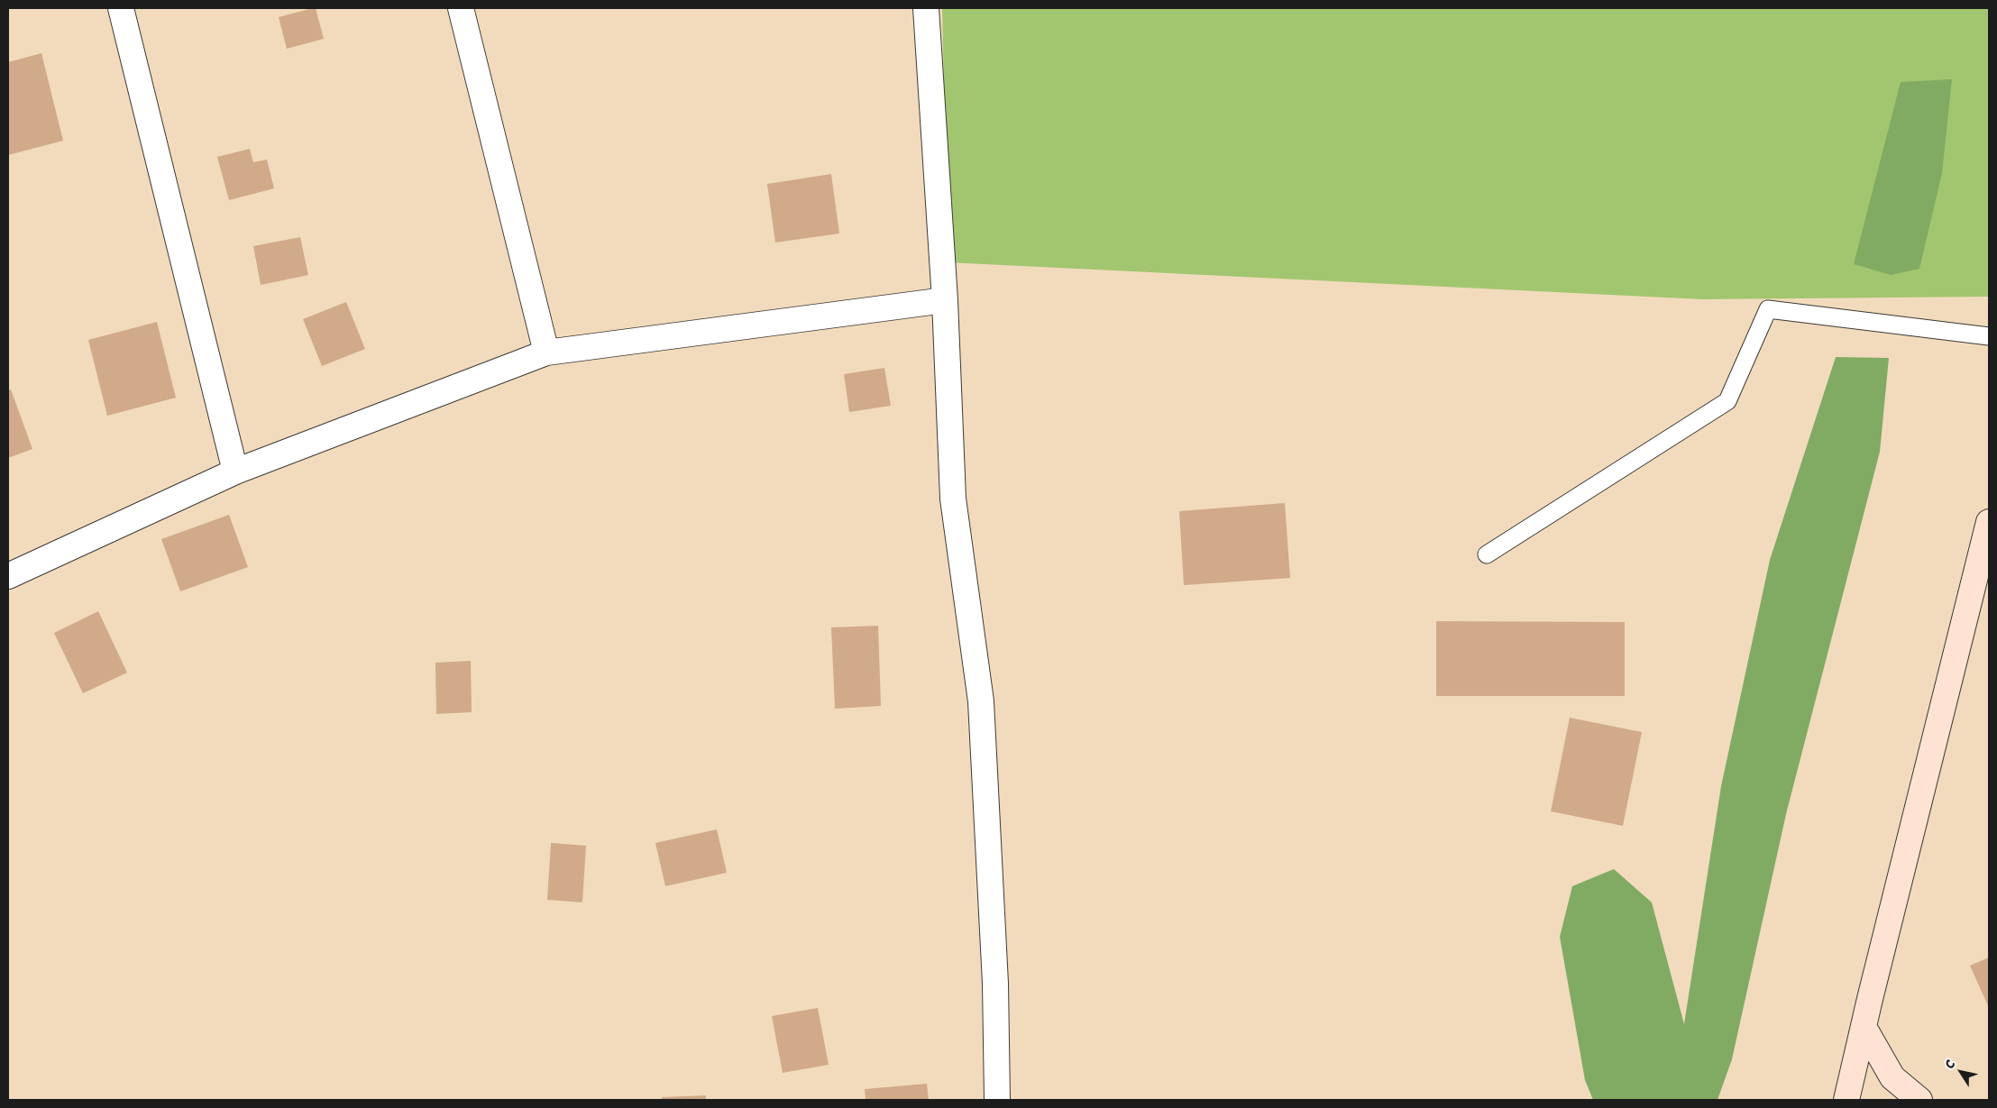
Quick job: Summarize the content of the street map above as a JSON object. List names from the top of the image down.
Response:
{
  "north": "top left"
}
